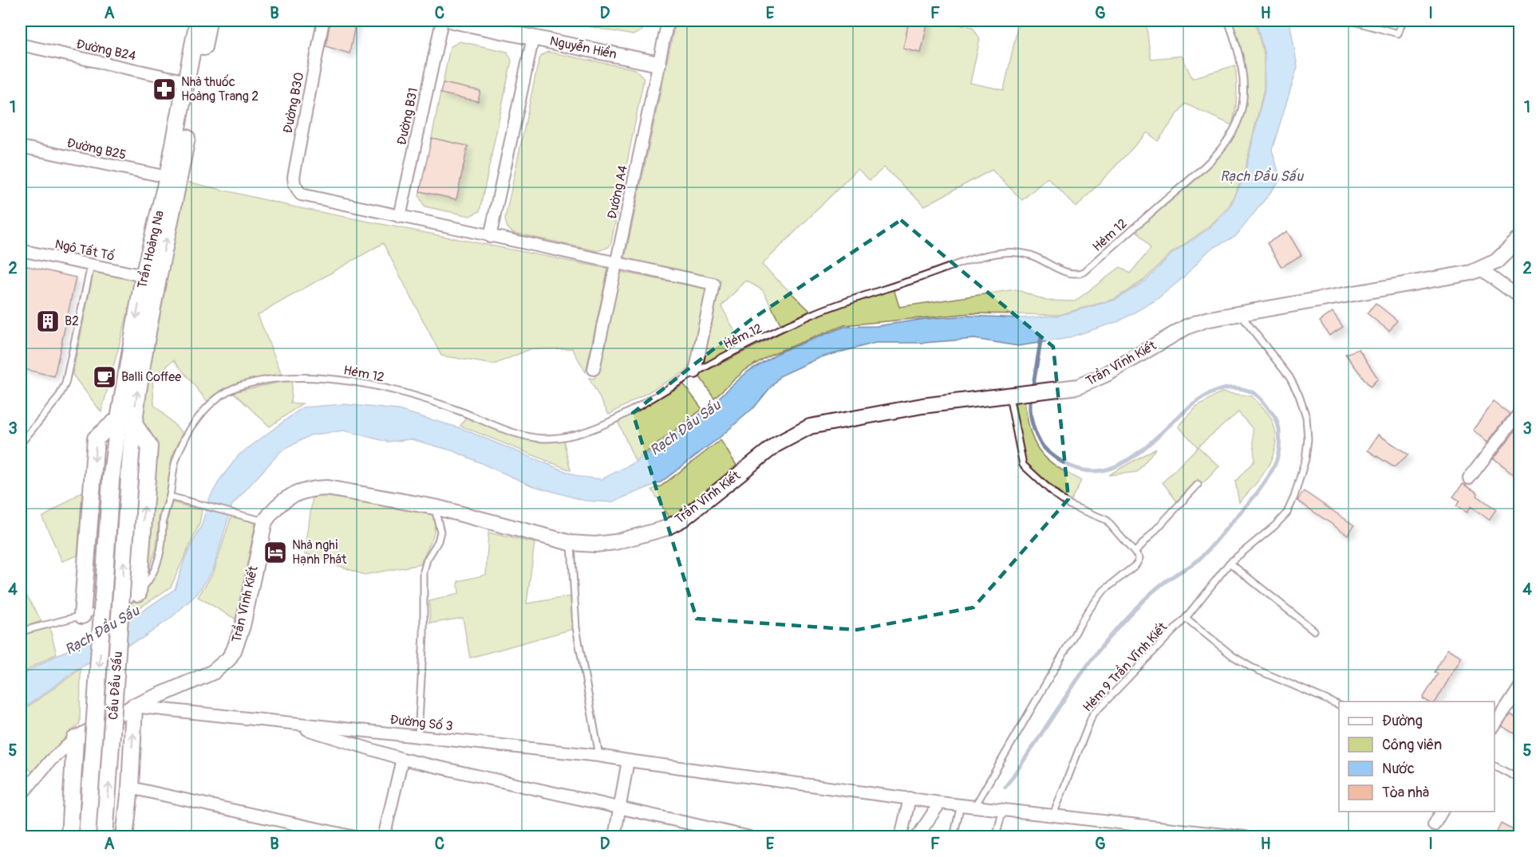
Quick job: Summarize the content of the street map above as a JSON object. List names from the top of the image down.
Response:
{
  "streets": {
    "main road": ["Trần Hoàng Na", "Cầu Đầu Sấu"],
    "street": [
      "Nguyễn Hiền",
      "Đường B24",
      "Đường B30",
      "Đường B31",
      "Đường B25",
      "Đường A4",
      "Ngô Tất Tố",
      "Trần Vĩnh Kiết",
      "Đường Số 3"
    ],
    "lane": ["Hẻm 12", "Hẻm 9 Trần Vĩnh Kiết"]
  },
  "crossings": [
    ["Nguyễn Hiền", "Đường A4"],
    ["Đường B24", "Trần Hoàng Na"],
    ["Đường B30", "Đường B31"],
    ["Đường B25", "Trần Hoàng Na"],
    ["Trần Hoàng Na", "Ngô Tất Tố"],
    ["Trần Hoàng Na", "Cầu Đầu Sấu"],
    ["Trần Vĩnh Kiết", "Hẻm 9 Trần Vĩnh Kiết"],
    ["Trần Vĩnh Kiết", "Đường Số 3"],
    ["Hẻm 9 Trần Vĩnh Kiết", "Đường Số 3"]
  ],
  "water": ["Rạch Đầu Sấu"],
  "places": {
    "pharmacy": ["Nhà thuốc Hoàng Trang 2"],
    "building": ["B2"],
    "cafe": ["Balli Coffee"],
    "hotel": ["Nhà nghỉ Hạnh Phát"]
  },
  "legend": [
    "Đường",
    "Công viên",
    "Nước",
    "Tòa nhà"
  ],
  "grid": {
    "columns": [
      "A",
      "B",
      "C",
      "D",
      "E",
      "F",
      "G",
      "H",
      "I"
    ],
    "rows": [
      "1",
      "2",
      "3",
      "4",
      "5"
    ]
  }
}
